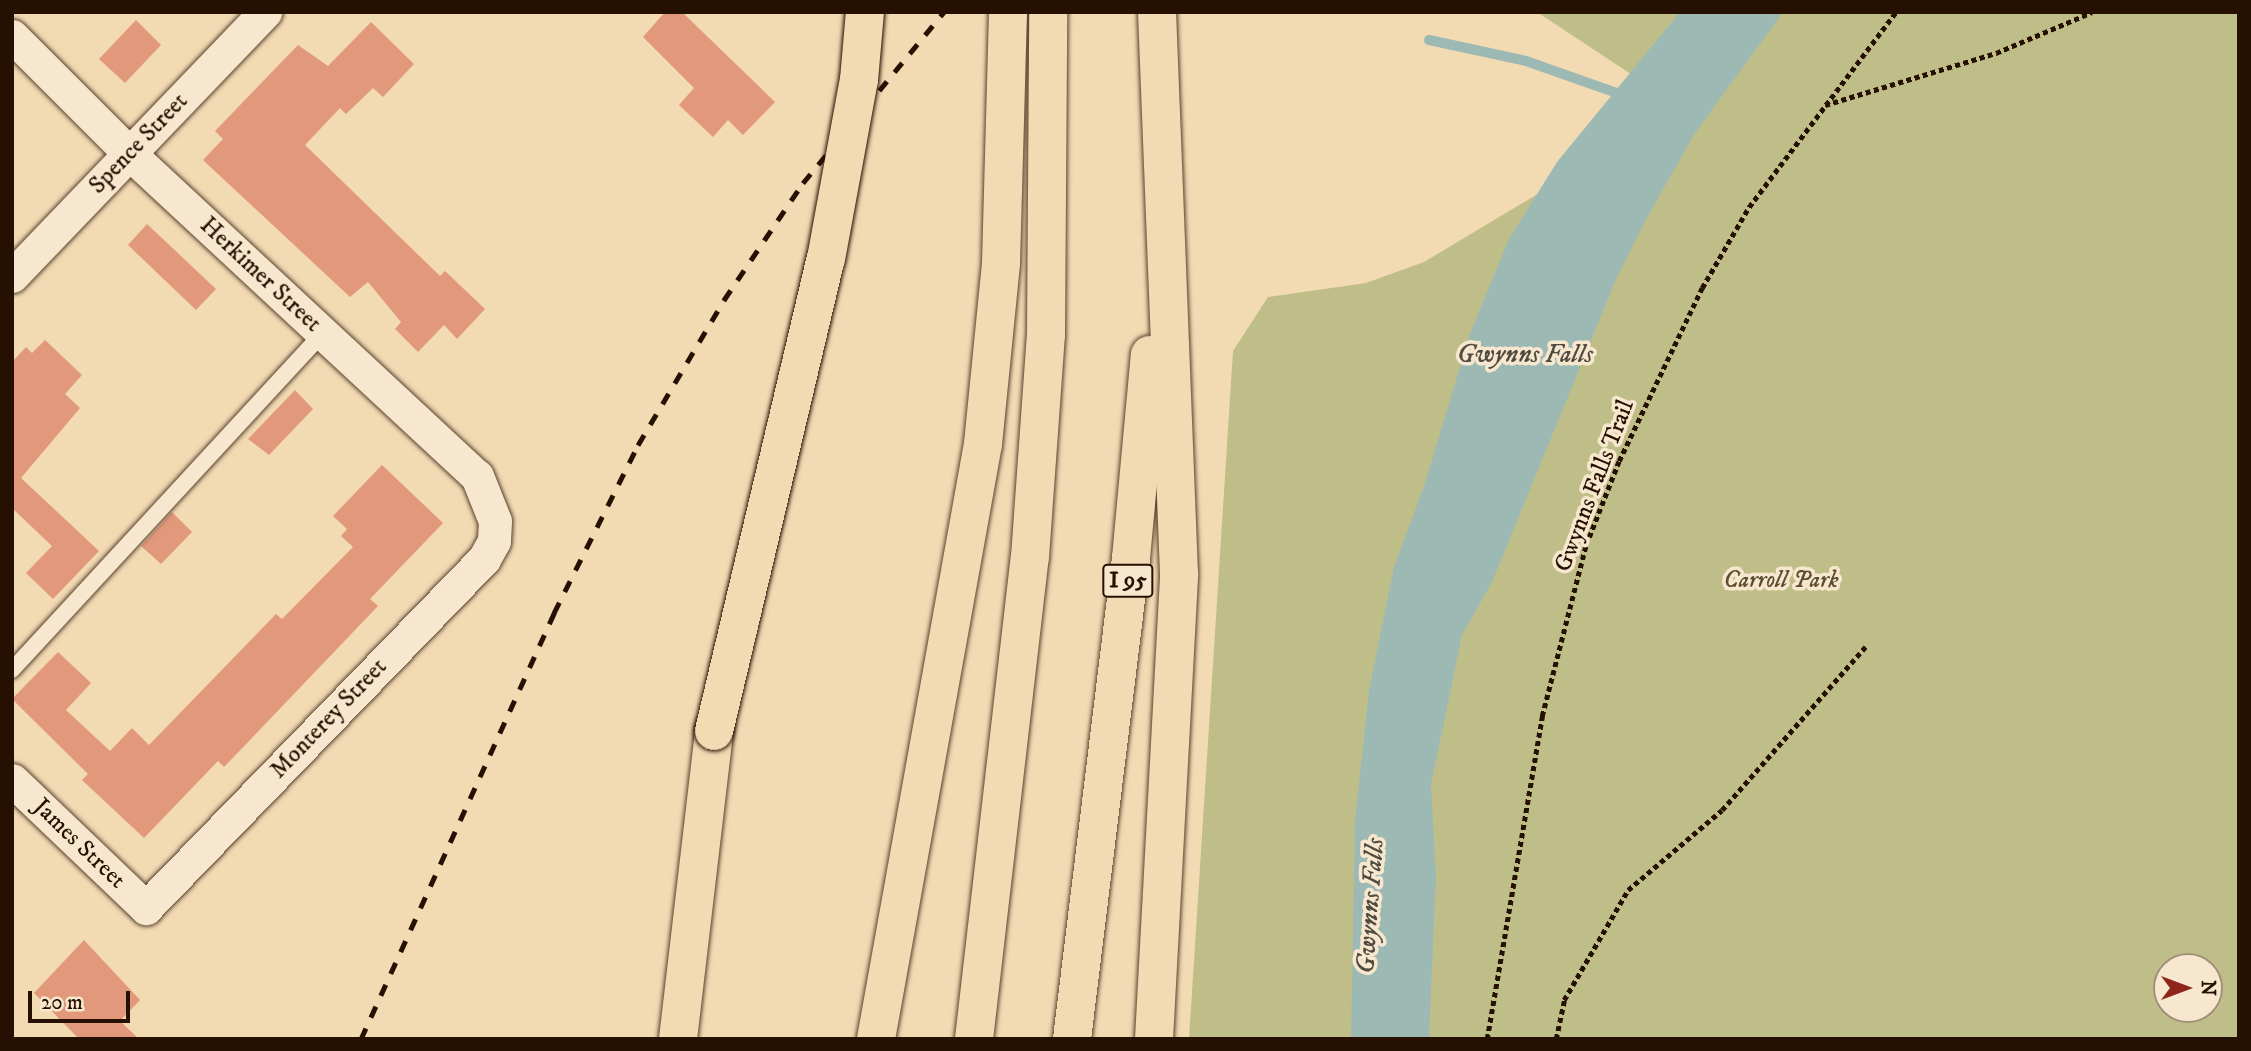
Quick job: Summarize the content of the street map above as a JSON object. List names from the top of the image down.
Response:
{
  "streets": {
    "highway": ["I 95"],
    "street": [
      "Spence Street",
      "Herkimer Street",
      "Monterey Street",
      "James Street"
    ],
    "path": ["Gwynns Falls Trail"]
  },
  "crossings": [
    ["Spence Street", "Herkimer Street"],
    ["Herkimer Street", "Monterey Street"],
    ["Monterey Street", "James Street"]
  ],
  "water": ["Gwynns Falls"],
  "parks": ["Carroll Park"],
  "scale_bar": "20 m",
  "north": "right"
}
